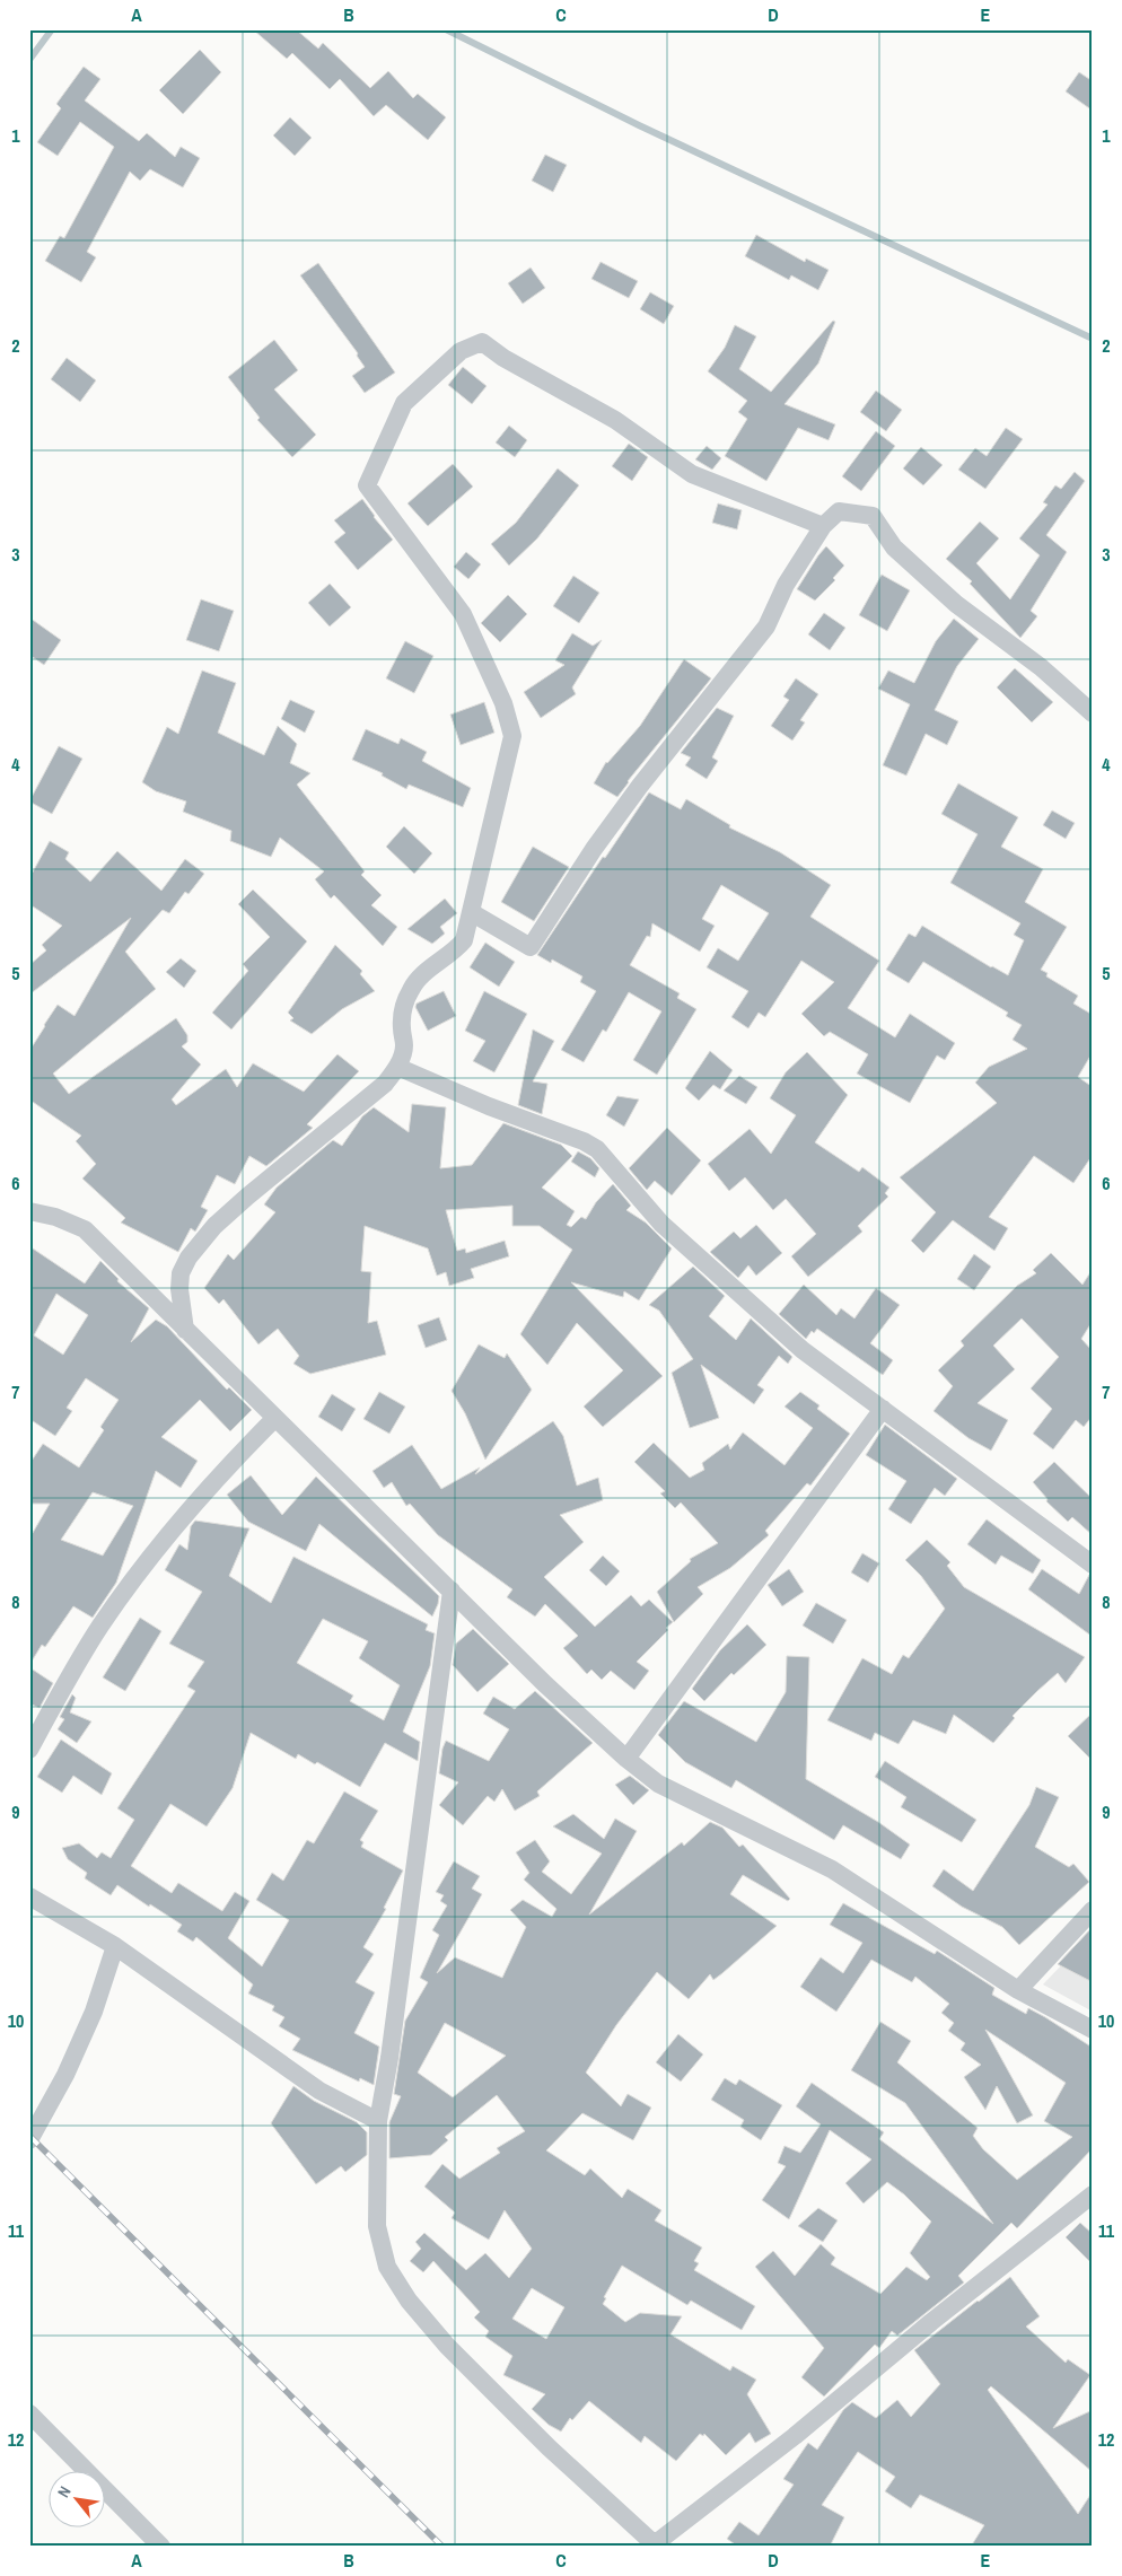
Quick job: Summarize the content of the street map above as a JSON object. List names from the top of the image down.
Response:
{
  "north": "top left",
  "grid": {
    "columns": [
      "A",
      "B",
      "C",
      "D",
      "E"
    ],
    "rows": [
      "1",
      "2",
      "3",
      "4",
      "5",
      "6",
      "7",
      "8",
      "9",
      "10",
      "11",
      "12"
    ]
  }
}
